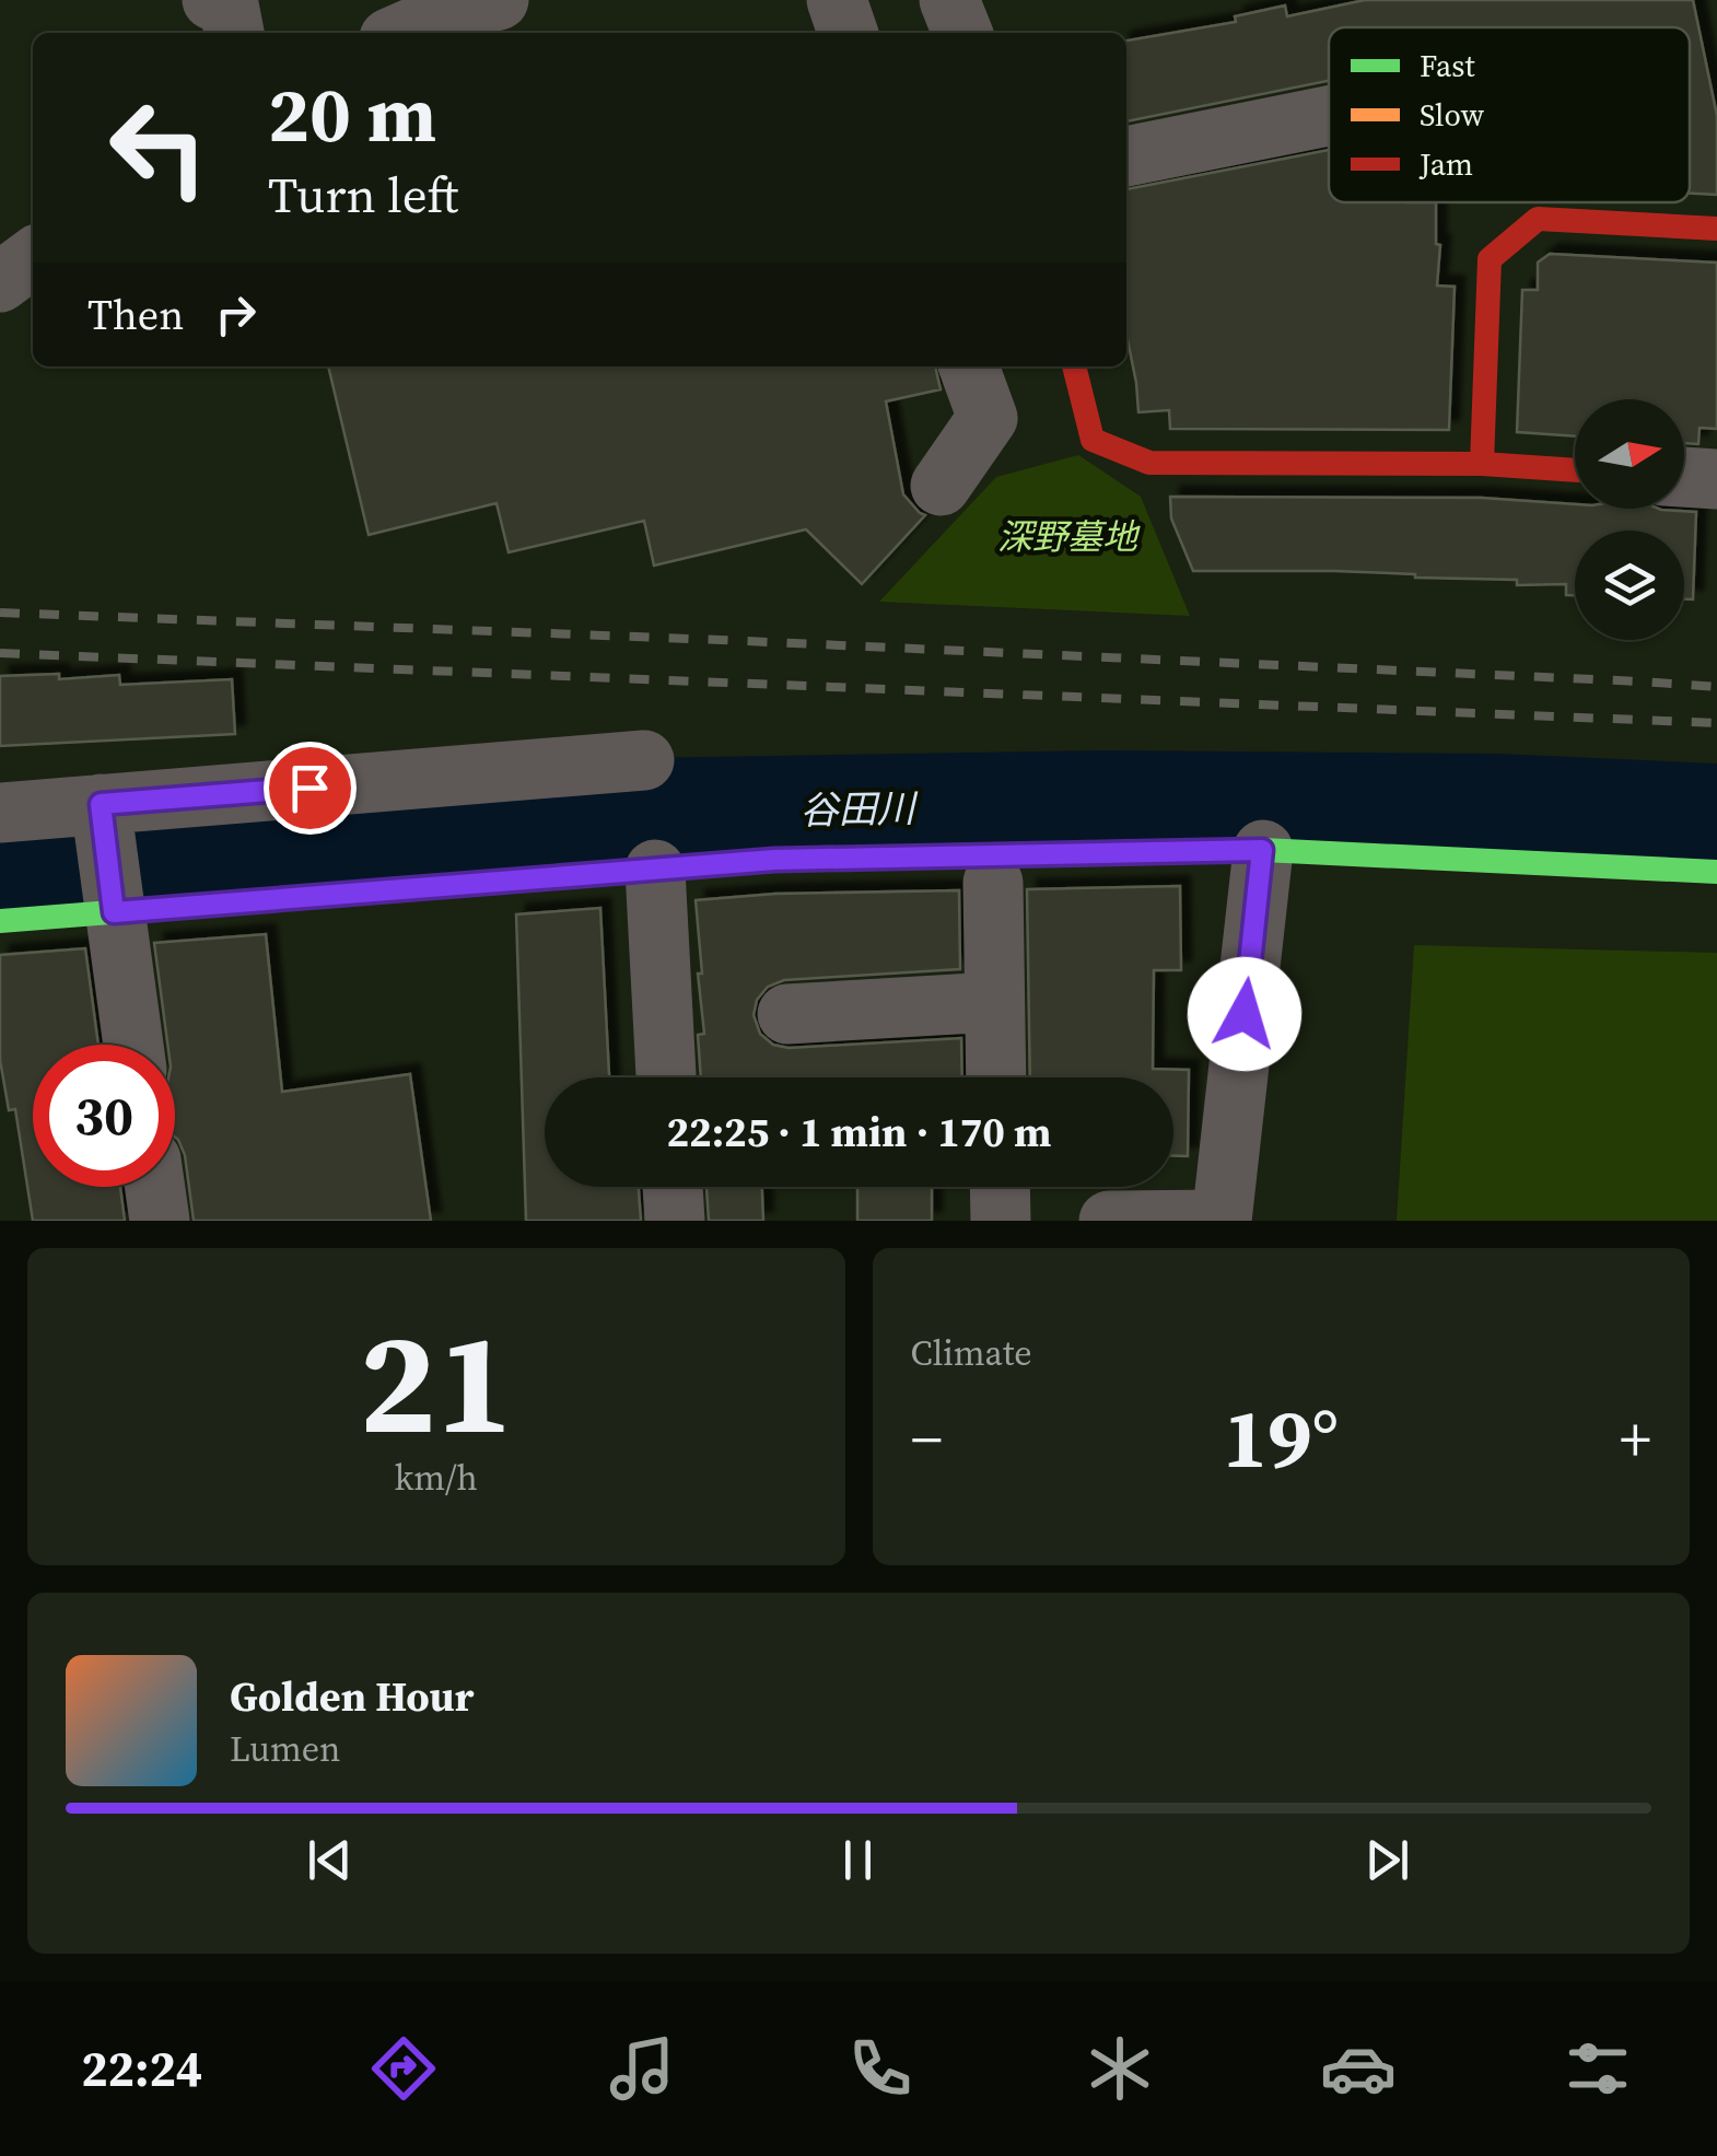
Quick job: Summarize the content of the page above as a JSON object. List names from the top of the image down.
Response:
{
  "water": ["谷田川"],
  "parks": ["深野墓地"],
  "legend": ["Fast", "Slow", "Jam"],
  "north": "right",
  "page": {
    "turn": ["20 m", "Turn left"],
    "then": "Then",
    "limit": "30",
    "trip": "22:25 · 1 min · 170 m",
    "tile": [
      ["21", "km/h"],
      "Climate"
    ],
    "heat": ["−", "19°", "+"],
    "song": ["Golden Hour", "Lumen"],
    "tabs": "22:24"
  }
}
